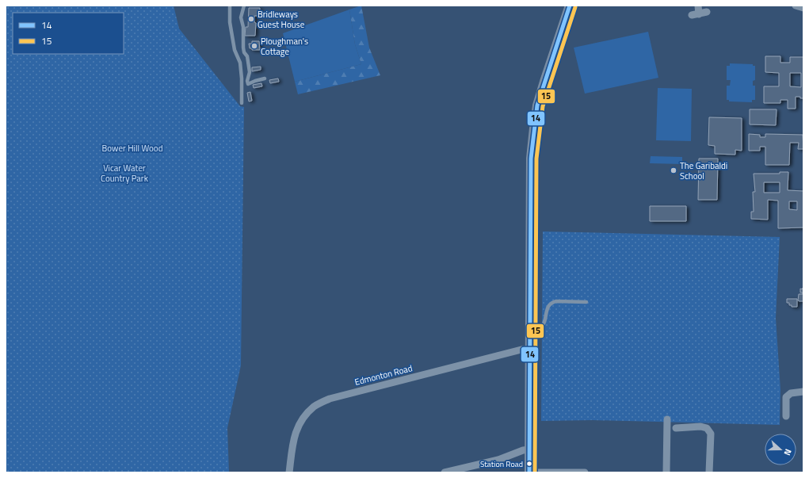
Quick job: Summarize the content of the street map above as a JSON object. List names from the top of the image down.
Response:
{
  "streets": {
    "street": ["Edmonton Road"]
  },
  "parks": ["Bower Hill Wood", "Vicar Water Country Park"],
  "places": [
    "Bridleways Guest House",
    "Ploughman's Cottage",
    "The Garibaldi School",
    "Station Road"
  ],
  "lines": ["transit line 14", "transit line 15"],
  "legend": ["14", "15"],
  "north": "right"
}
